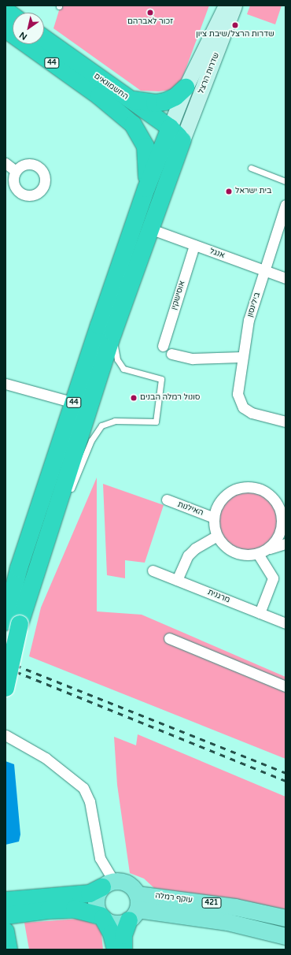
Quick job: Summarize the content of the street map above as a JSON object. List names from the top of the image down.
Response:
{
  "streets": {
    "highway": ["44", "החשמונאים", "421"],
    "main road": ["שדרות הרצל", "עוקף רמלה"],
    "street": [
      "אנגל",
      "אוסישקין",
      "בילינסון",
      "האילנות",
      "מרגנית"
    ]
  },
  "crossings": [
    ["44", "שדרות הרצל"],
    ["44", "החשמונאים"],
    ["44", "אנגל"],
    ["שדרות הרצל", "החשמונאים"],
    ["אנגל", "אוסישקין"],
    ["אנגל", "בילינסון"],
    ["עוקף רמלה", "421"]
  ],
  "places": [
    "זכור לאברהם",
    "שדרות הרצל/שיבת ציון",
    "בית ישראל",
    "סונול רמלה הבנים"
  ],
  "north": "bottom left"
}
